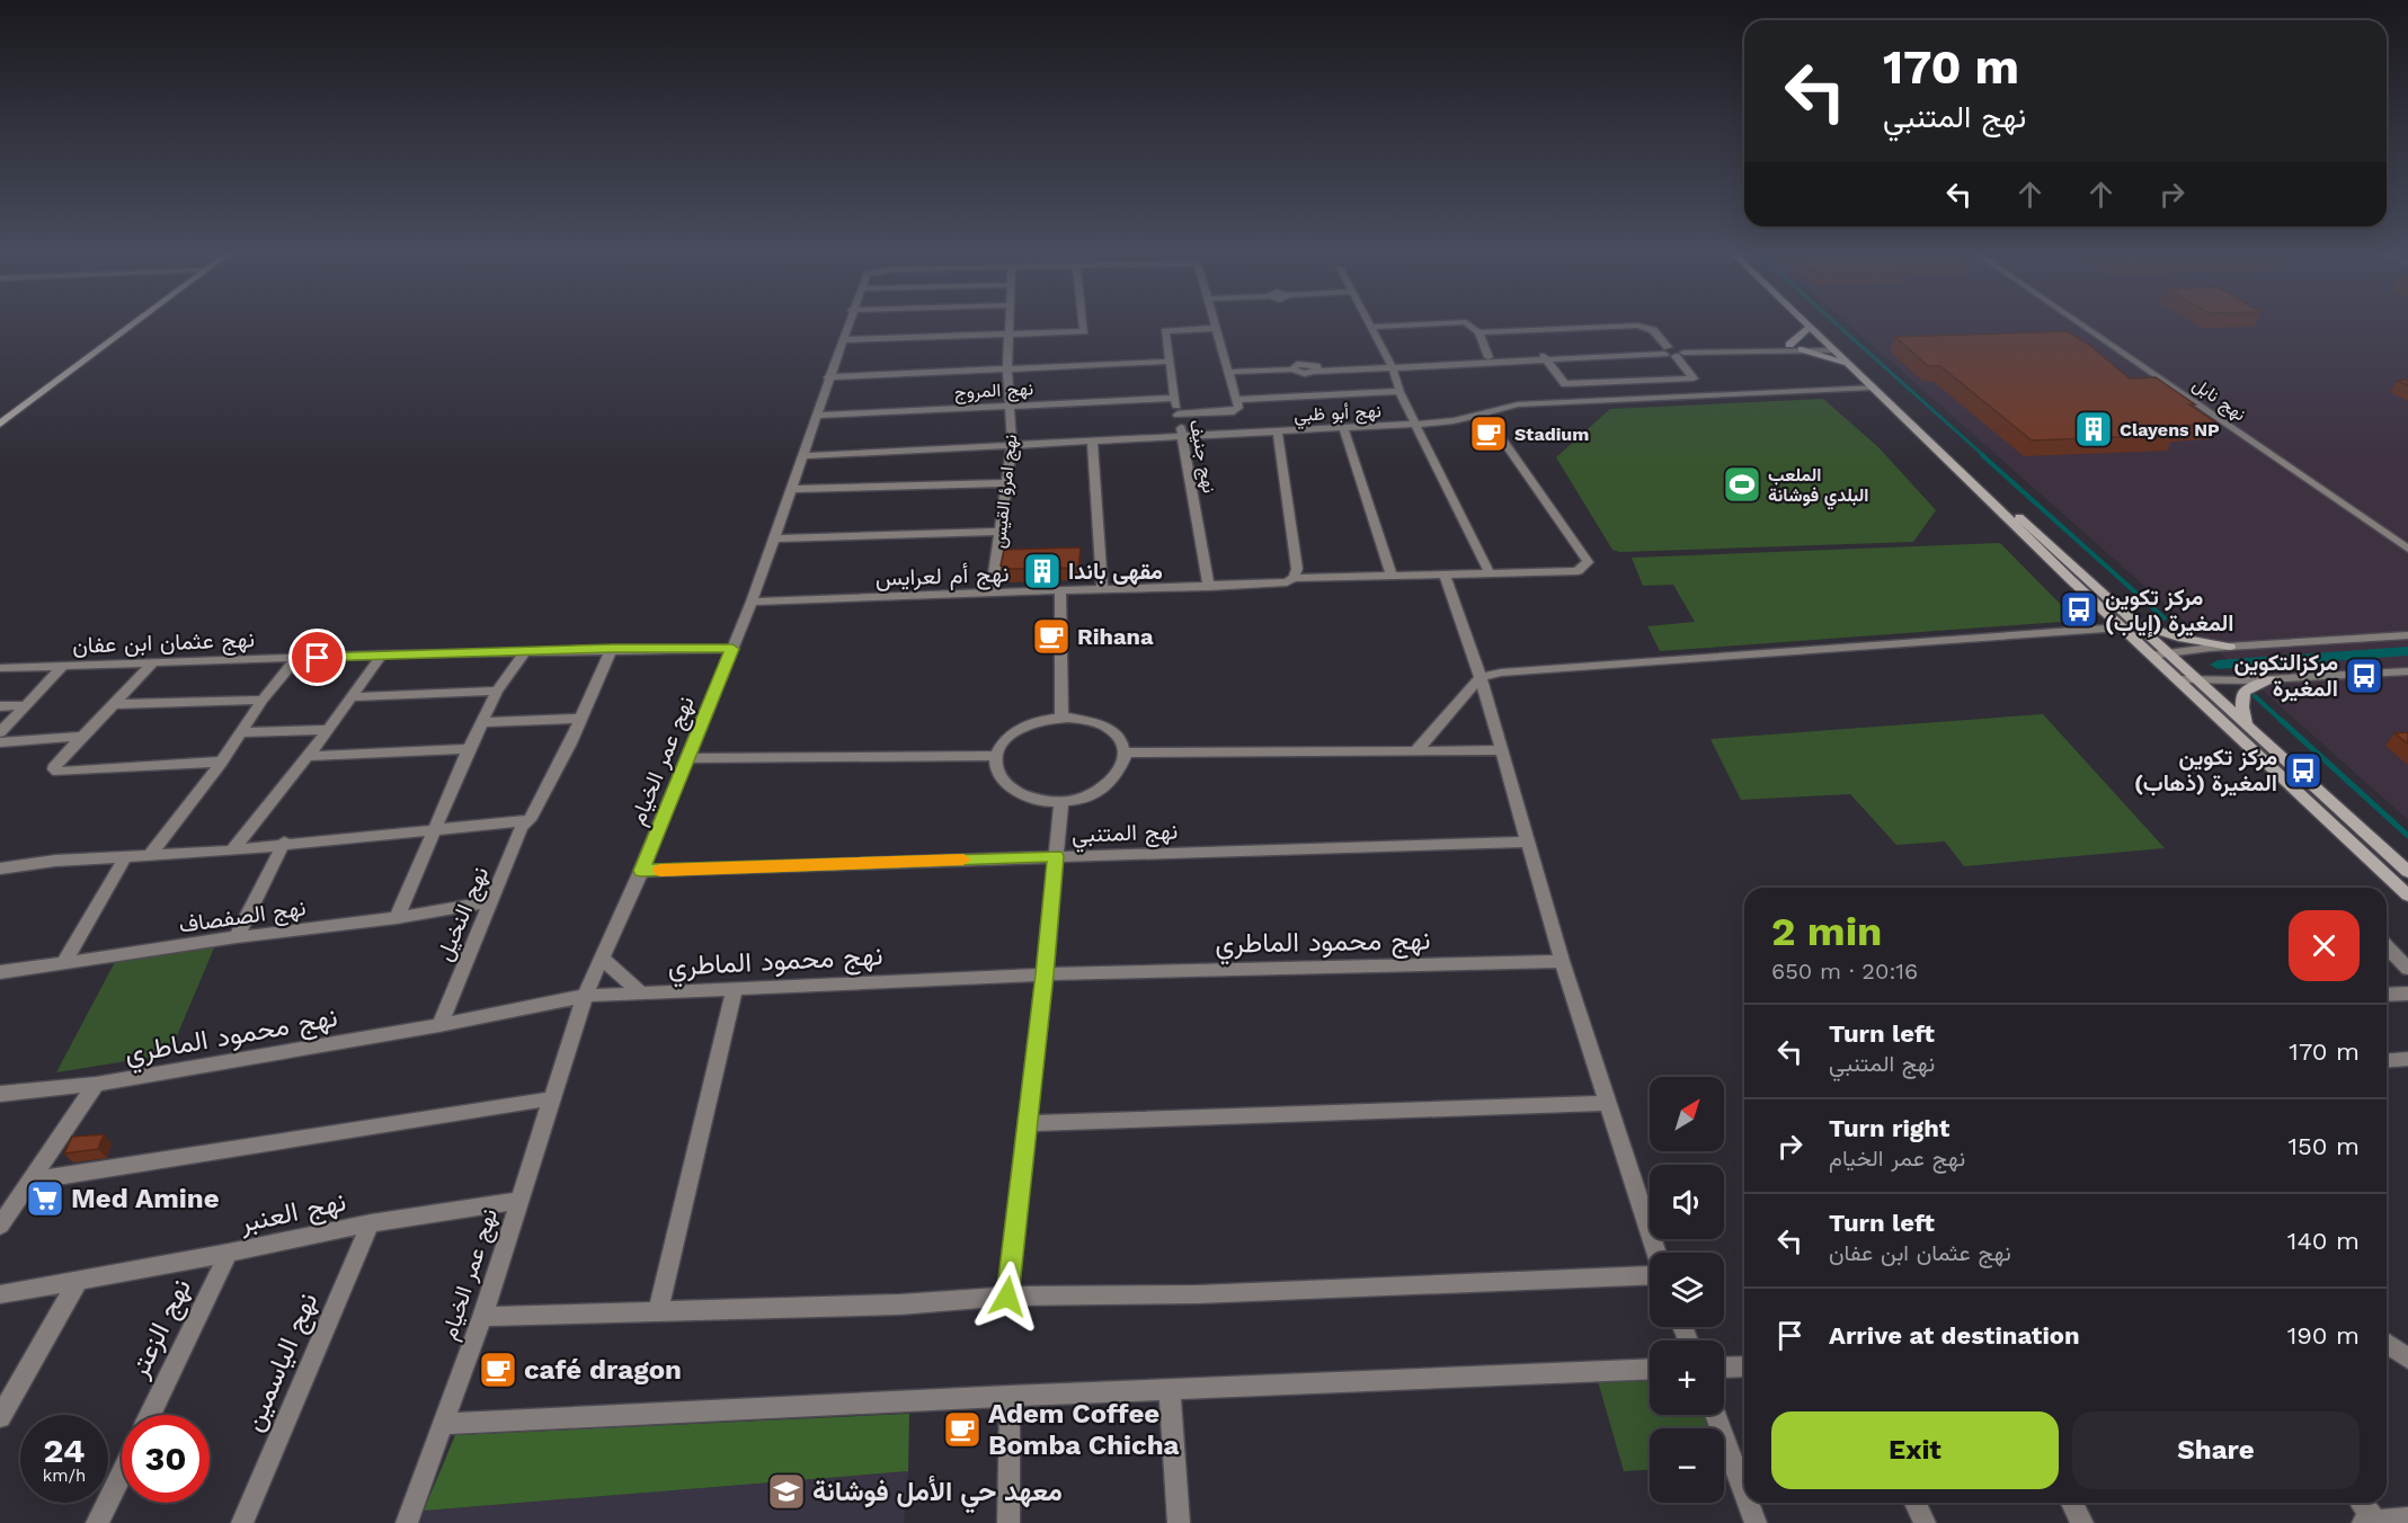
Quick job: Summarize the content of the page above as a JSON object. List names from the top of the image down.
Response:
{
  "streets": {
    "street": [
      "نهج المروج",
      "نهج نابل",
      "نهج أبو ظبي",
      "نهج جنيف",
      "نهج امرؤ القيس",
      "نهج أم لعرايس",
      "نهج عثمان ابن عفان",
      "نهج عمر الخيام",
      "نهج المتنبي",
      "نهج النخيل",
      "نهج الصفصاف",
      "نهج محمود الماطري",
      "نهج العنبر",
      "نهج الزعتر",
      "نهج الياسمين"
    ]
  },
  "crossings": [
    ["نهج المروج", "نهج جنيف"],
    ["نهج المروج", "نهج امرؤ القيس"],
    ["نهج المروج", "نهج عمر الخيام"],
    ["نهج أبو ظبي", "نهج جنيف"],
    ["نهج أبو ظبي", "نهج امرؤ القيس"],
    ["نهج أبو ظبي", "نهج أم لعرايس"],
    ["نهج أبو ظبي", "نهج عمر الخيام"],
    ["نهج جنيف", "نهج أم لعرايس"],
    ["نهج امرؤ القيس", "نهج أم لعرايس"],
    ["نهج أم لعرايس", "نهج عمر الخيام"],
    ["نهج عثمان ابن عفان", "نهج عمر الخيام"],
    ["نهج عثمان ابن عفان", "نهج النخيل"],
    ["نهج عمر الخيام", "نهج المتنبي"],
    ["نهج عمر الخيام", "نهج محمود الماطري"],
    ["نهج عمر الخيام", "نهج العنبر"],
    ["نهج النخيل", "نهج الصفصاف"],
    ["نهج النخيل", "نهج محمود الماطري"],
    ["نهج العنبر", "نهج الزعتر"],
    ["نهج العنبر", "نهج الياسمين"]
  ],
  "places": {
    "building": ["Clayens NP", "مقهى باندا"],
    "cafe": [
      "Stadium",
      "Rihana",
      "café dragon",
      "Adem Coffee Bomba Chicha"
    ],
    "sports": ["الملعب البلدي فوشانة"],
    "bus stop": ["مركز تكوين المغيرة (إياب)", "مركزالتكوين المغيرة", "مركز تكوين المغيرة (ذهاب)"],
    "supermarket": ["Med Amine"],
    "school or university": ["معهد حي الأمل فوشانة"]
  },
  "north": "top right",
  "page": {
    "turn": ["170 m", "نهج المتنبي"],
    "heading": ["2 min", "650 m · 20:16"],
    "list": [
      {
        "name": "Turn left",
        "note": "نهج المتنبي",
        "value": "170 m"
      },
      {
        "name": "Turn right",
        "note": "نهج عمر الخيام",
        "value": "150 m"
      },
      {
        "name": "Turn left",
        "note": "نهج عثمان ابن عفان",
        "value": "140 m"
      },
      {
        "name": "Arrive at destination",
        "value": "190 m"
      }
    ],
    "map_buttons": ["+", "−"],
    "buttons": ["Exit", "Share"],
    "speed": "24 km/h",
    "limit": "30"
  }
}
